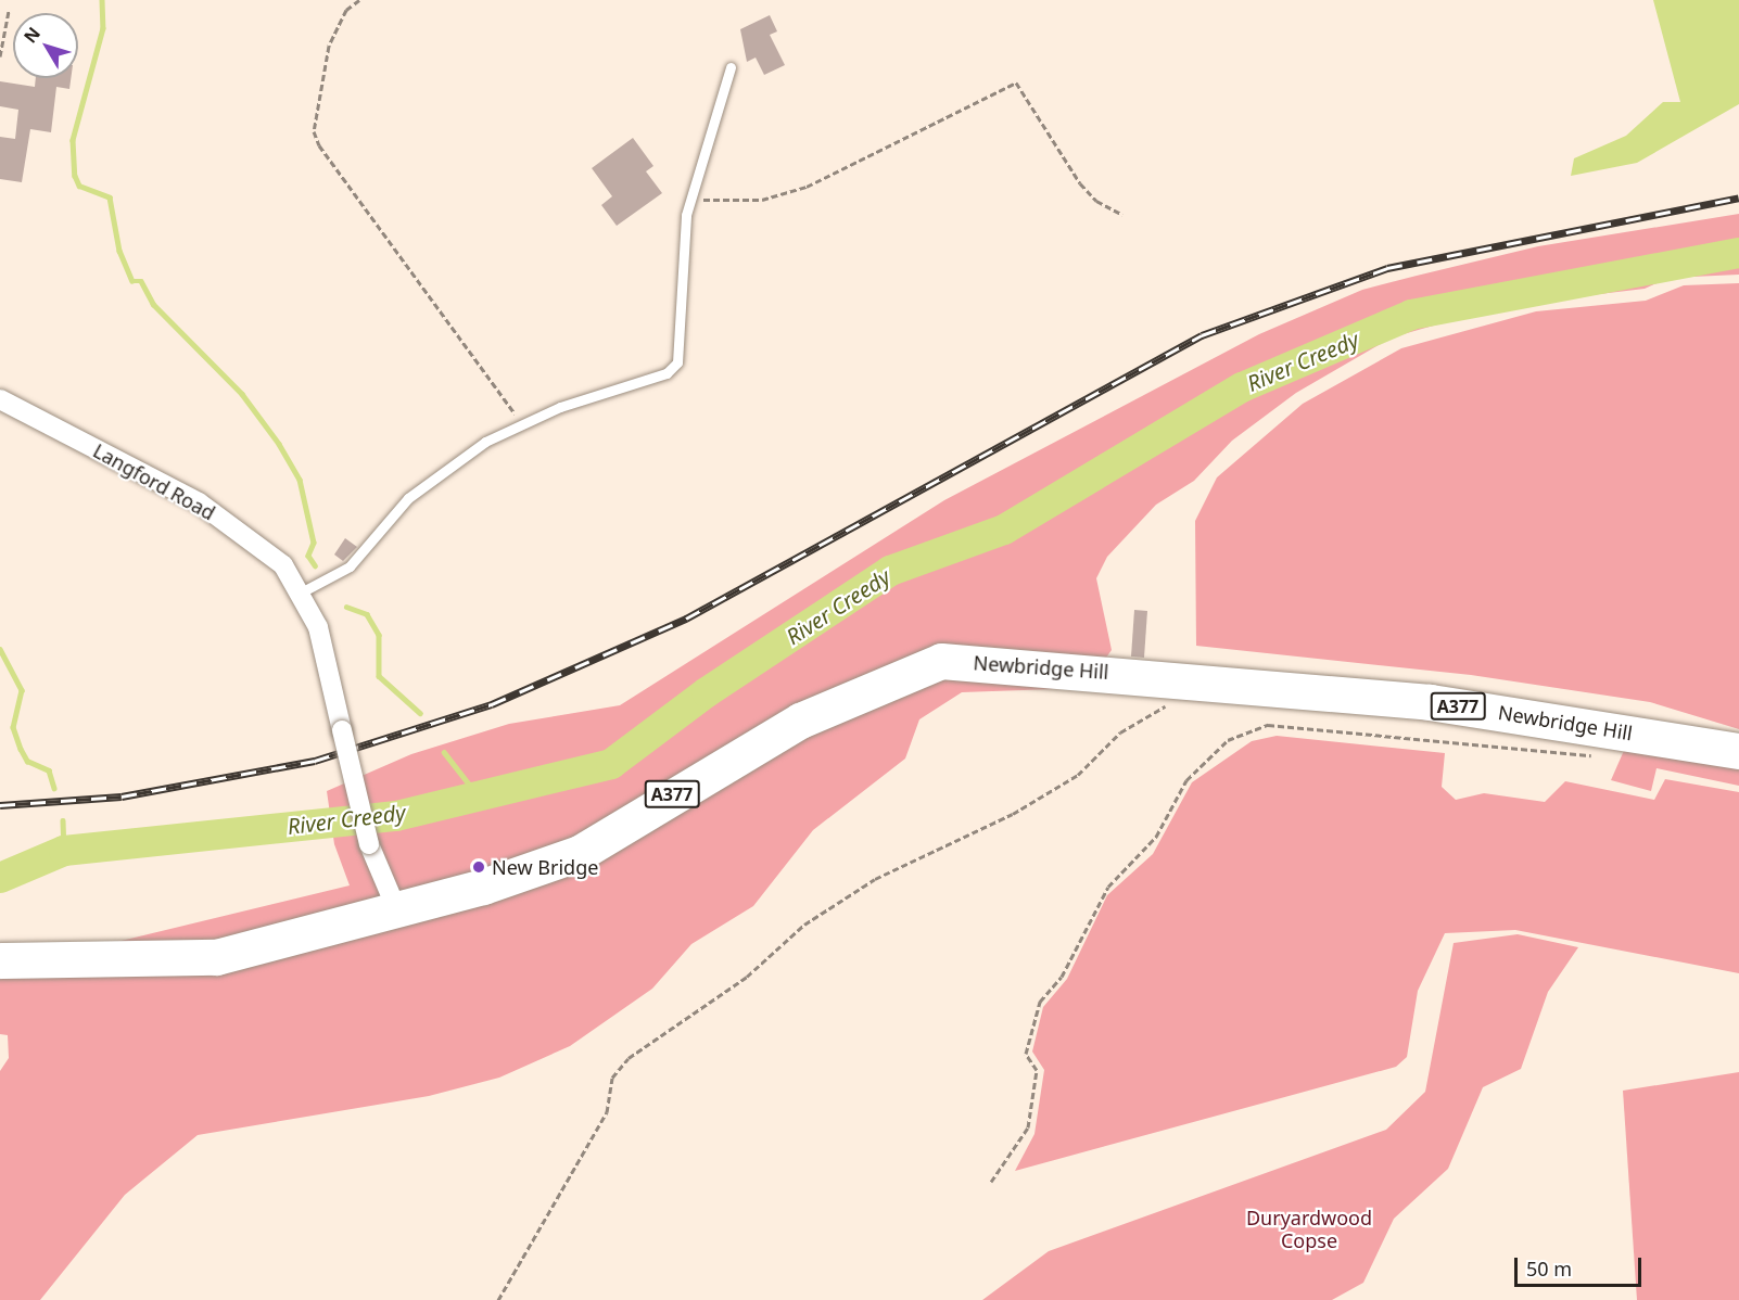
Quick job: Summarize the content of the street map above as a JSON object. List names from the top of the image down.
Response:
{
  "streets": {
    "highway": ["Newbridge Hill", "A377"],
    "street": ["Langford Road"]
  },
  "crossings": [
    ["Langford Road", "Newbridge Hill"],
    ["Langford Road", "A377"],
    ["Newbridge Hill", "A377"]
  ],
  "water": ["River Creedy"],
  "parks": ["Duryardwood Copse"],
  "places": ["New Bridge"],
  "scale_bar": "50 m",
  "north": "top left"
}
